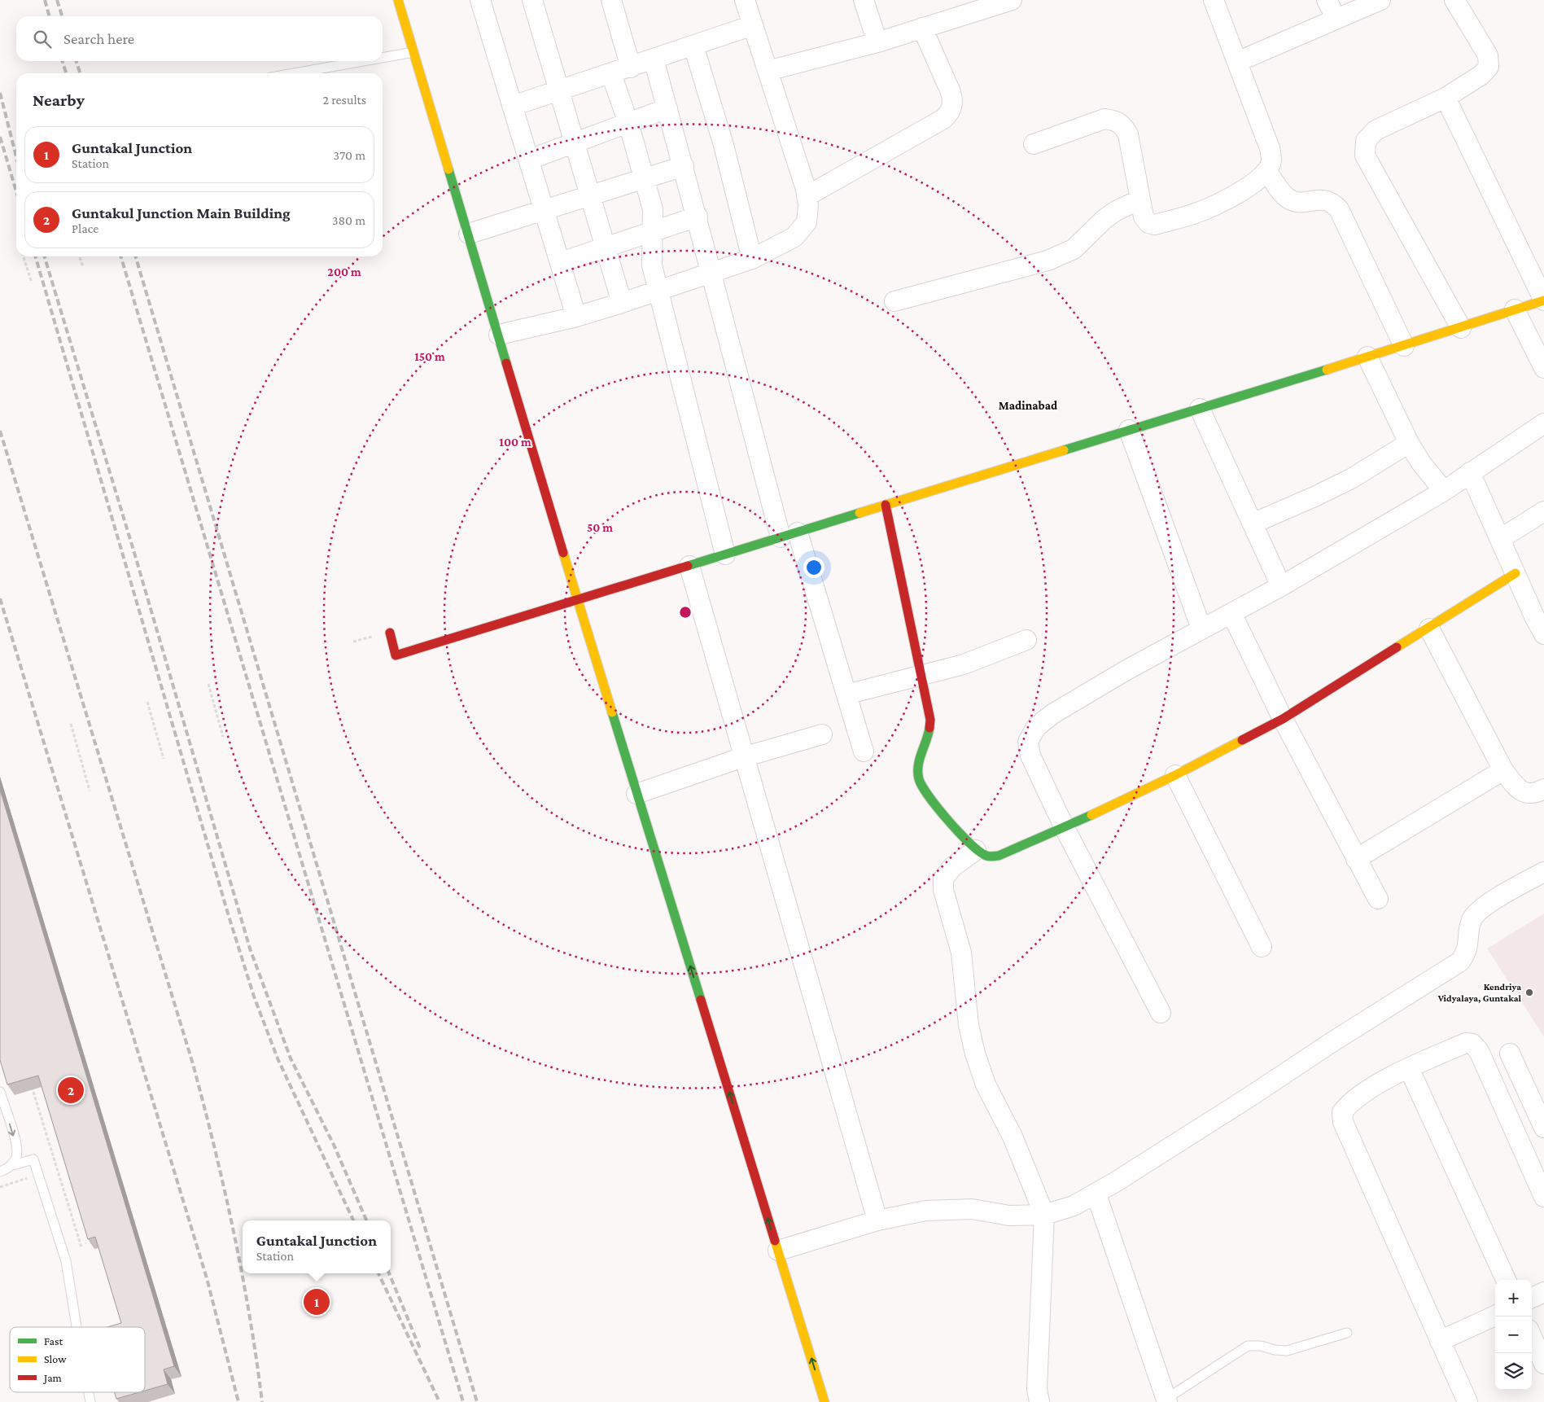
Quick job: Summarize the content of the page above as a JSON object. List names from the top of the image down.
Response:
{
  "districts": ["Madinabad"],
  "places": ["Kendriya Vidyalaya, Guntakal"],
  "legend": ["Fast", "Slow", "Jam"],
  "page": {
    "search": "Search here",
    "heading": ["Nearby", "2 results"],
    "list": [
      {
        "mark": "1",
        "name": "Guntakal Junction",
        "note": "Station",
        "value": "370 m"
      },
      {
        "mark": "2",
        "name": "Guntakul Junction Main Building",
        "note": "Place",
        "value": "380 m"
      }
    ],
    "pins": ["2", "1"],
    "popup": ["Guntakal Junction", "Station"],
    "map_buttons": ["+", "−"]
  },
  "rings": [
    "200 m",
    "150 m",
    "100 m",
    "50 m"
  ]
}
